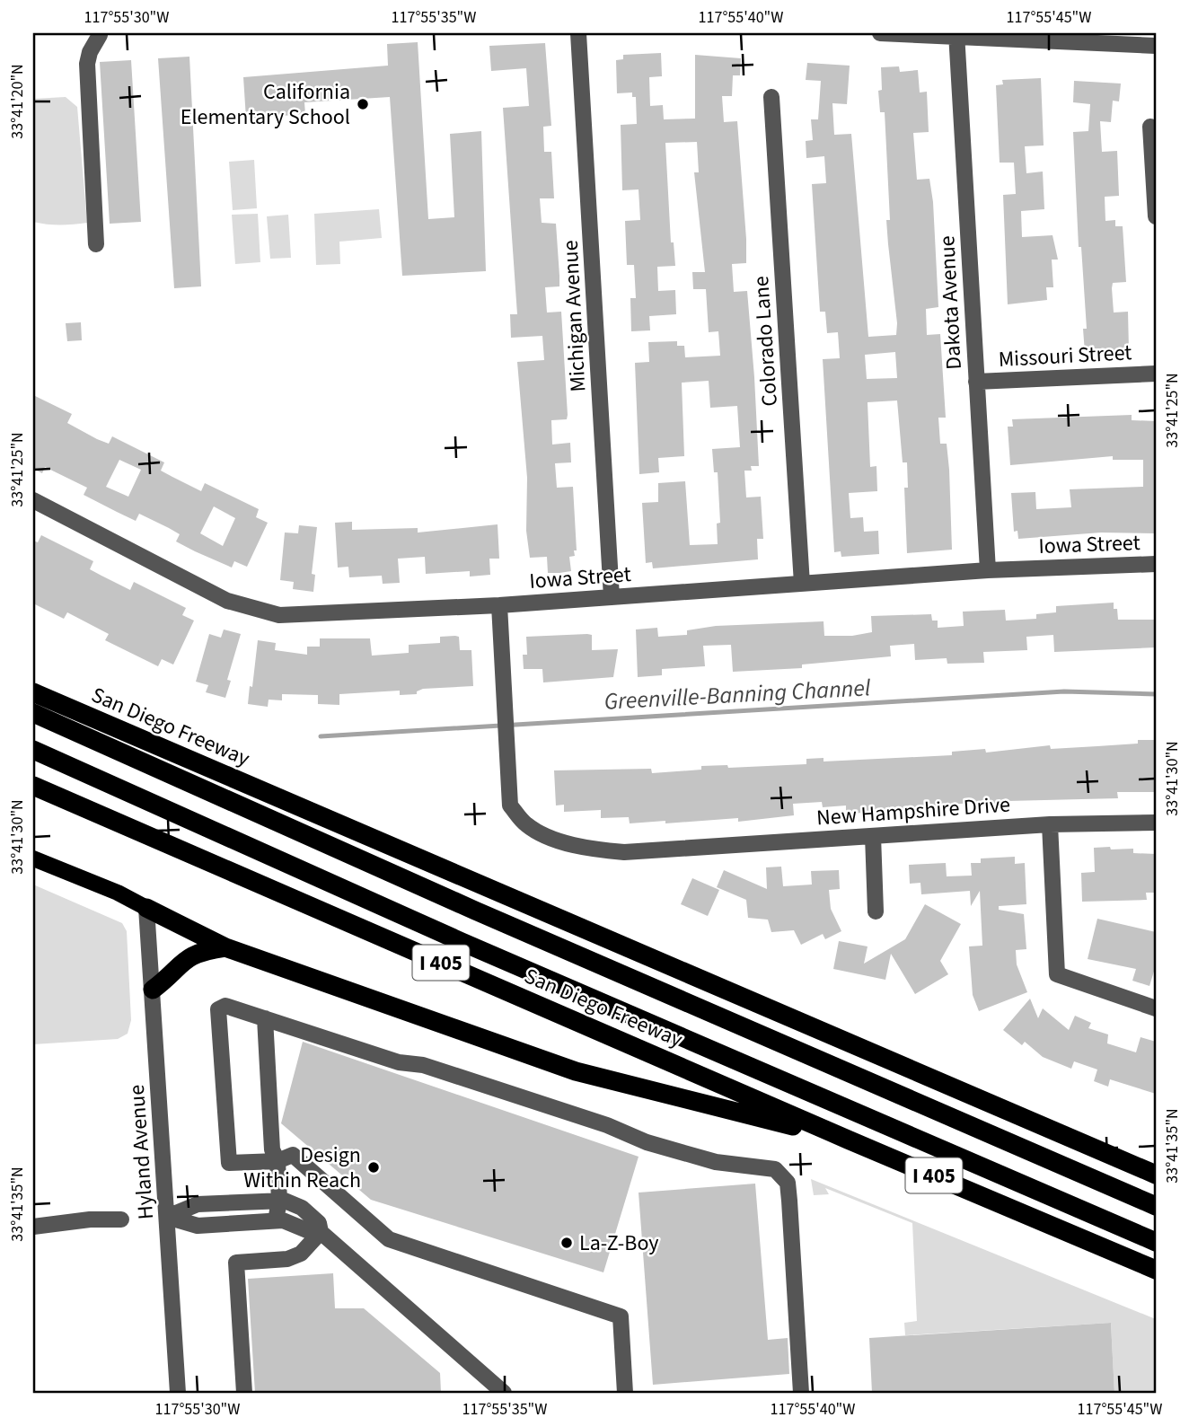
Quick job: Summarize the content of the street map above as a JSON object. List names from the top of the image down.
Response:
{
  "streets": {
    "highway": ["San Diego Freeway", "I 405"],
    "street": [
      "Dakota Avenue",
      "Michigan Avenue",
      "Colorado Lane",
      "Missouri Street",
      "Iowa Street",
      "New Hampshire Drive",
      "Hyland Avenue"
    ]
  },
  "crossings": [
    ["Dakota Avenue", "Missouri Street"],
    ["Dakota Avenue", "Iowa Street"],
    ["Michigan Avenue", "Iowa Street"],
    ["Colorado Lane", "Iowa Street"],
    ["Iowa Street", "New Hampshire Drive"]
  ],
  "water": ["Greenville-Banning Channel"],
  "places": ["California Elementary School", "Design Within Reach", "La-Z-Boy"],
  "coordinates": [
    "117°55'30\"W",
    "117°55'35\"W",
    "117°55'40\"W",
    "117°55'45\"W",
    "33°41'20\"N",
    "33°41'25\"N",
    "33°41'30\"N",
    "33°41'35\"N"
  ]
}
